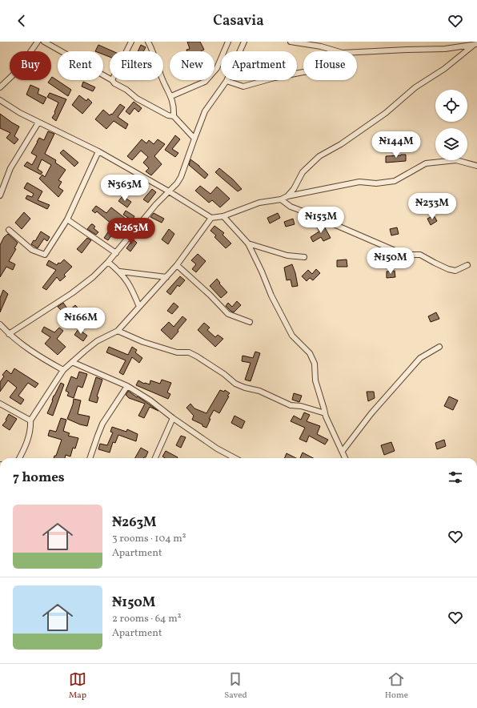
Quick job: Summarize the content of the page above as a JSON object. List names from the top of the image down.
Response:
{
  "page": {
    "header": "Casavia",
    "chip": [
      "Buy",
      "Rent",
      "Filters",
      "New",
      "Apartment",
      "House"
    ],
    "price": [
      "₦144M",
      "₦363M",
      "₦233M",
      "₦153M",
      "₦263M",
      "₦150M",
      "₦166M"
    ],
    "heading": "7 homes",
    "list": [
      {
        "name": "₦263M",
        "note": "3 rooms · 104 m² · Apartment"
      },
      {
        "name": "₦150M",
        "note": "2 rooms · 64 m² · Apartment"
      }
    ],
    "tabs": ["Map", "Saved", "Home"]
  }
}
